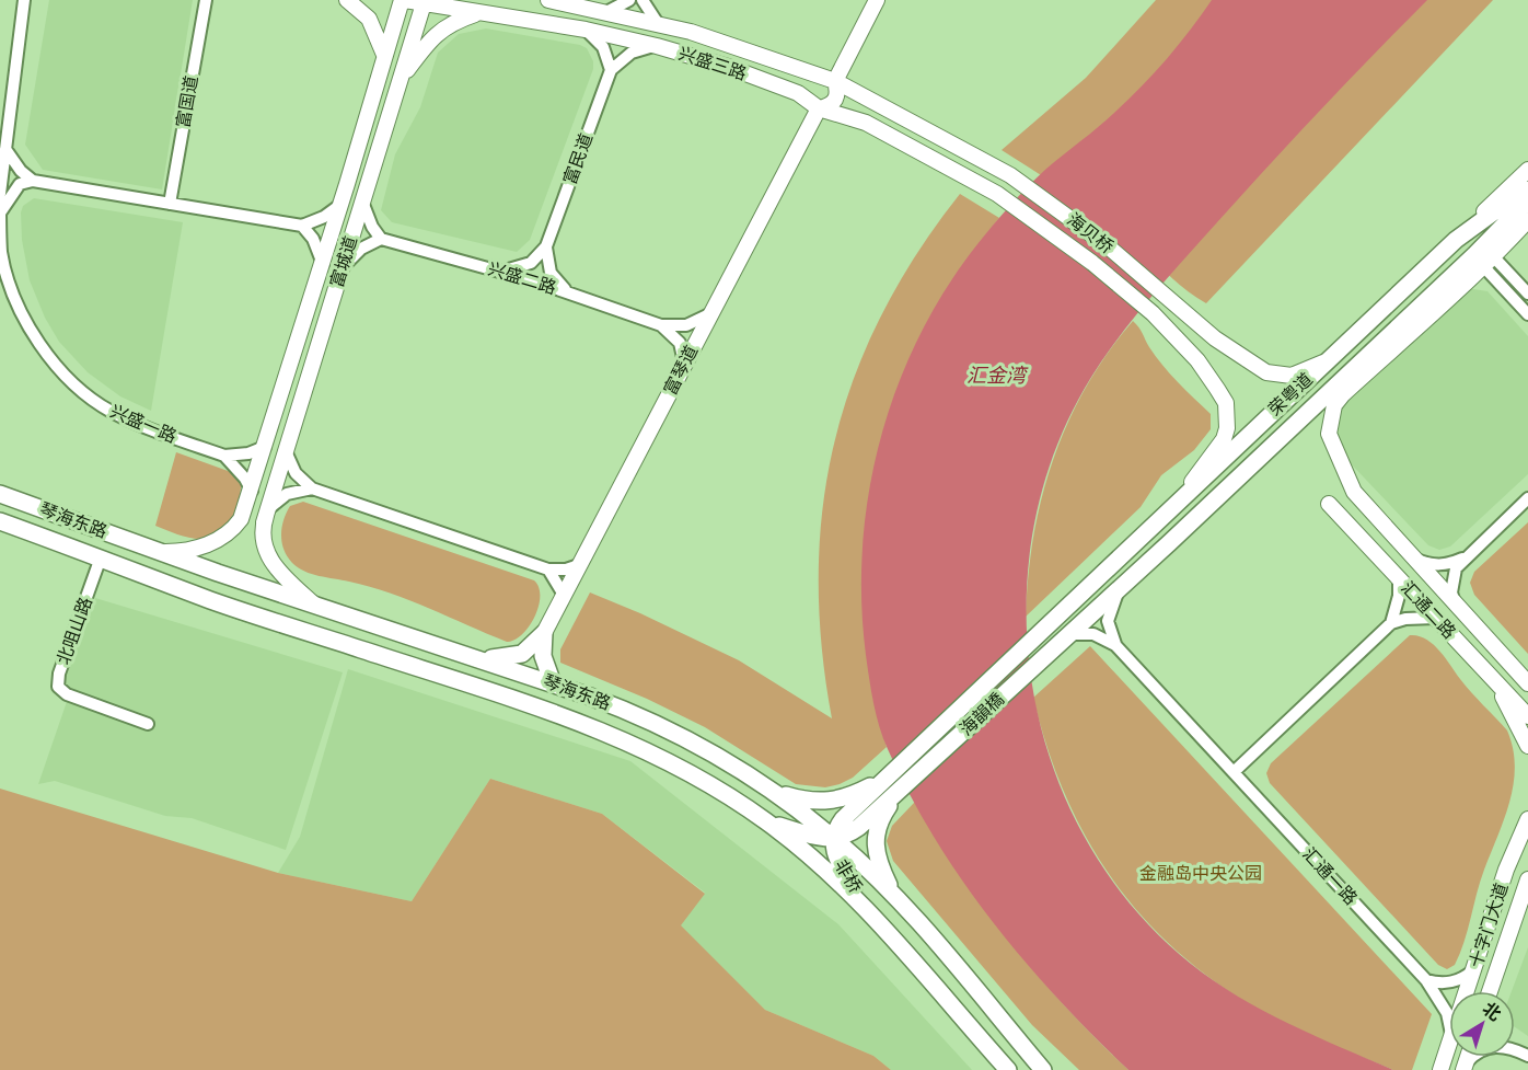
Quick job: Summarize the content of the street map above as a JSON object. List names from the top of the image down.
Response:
{
  "streets": {
    "main road": [
      "荣粤道",
      "琴海东路",
      "海韻橋",
      "非桥"
    ],
    "street": [
      "兴盛三路",
      "富国道",
      "富民道",
      "海贝桥",
      "富城道",
      "兴盛二路",
      "富琴道",
      "兴盛一路",
      "汇通二路",
      "北咀山路",
      "汇通一路",
      "十字门大道"
    ]
  },
  "crossings": [
    ["兴盛三路", "海贝桥"],
    ["兴盛三路", "富城道"],
    ["兴盛三路", "富琴道"],
    ["海贝桥", "荣粤道"],
    ["富城道", "琴海东路"],
    ["兴盛二路", "富琴道"],
    ["荣粤道", "汇通二路"],
    ["荣粤道", "海韻橋"],
    ["琴海东路", "北咀山路"],
    ["琴海东路", "非桥"],
    ["海韻橋", "非桥"]
  ],
  "water": ["汇金湾"],
  "parks": ["金融岛中央公园"],
  "north": "top right"
}
